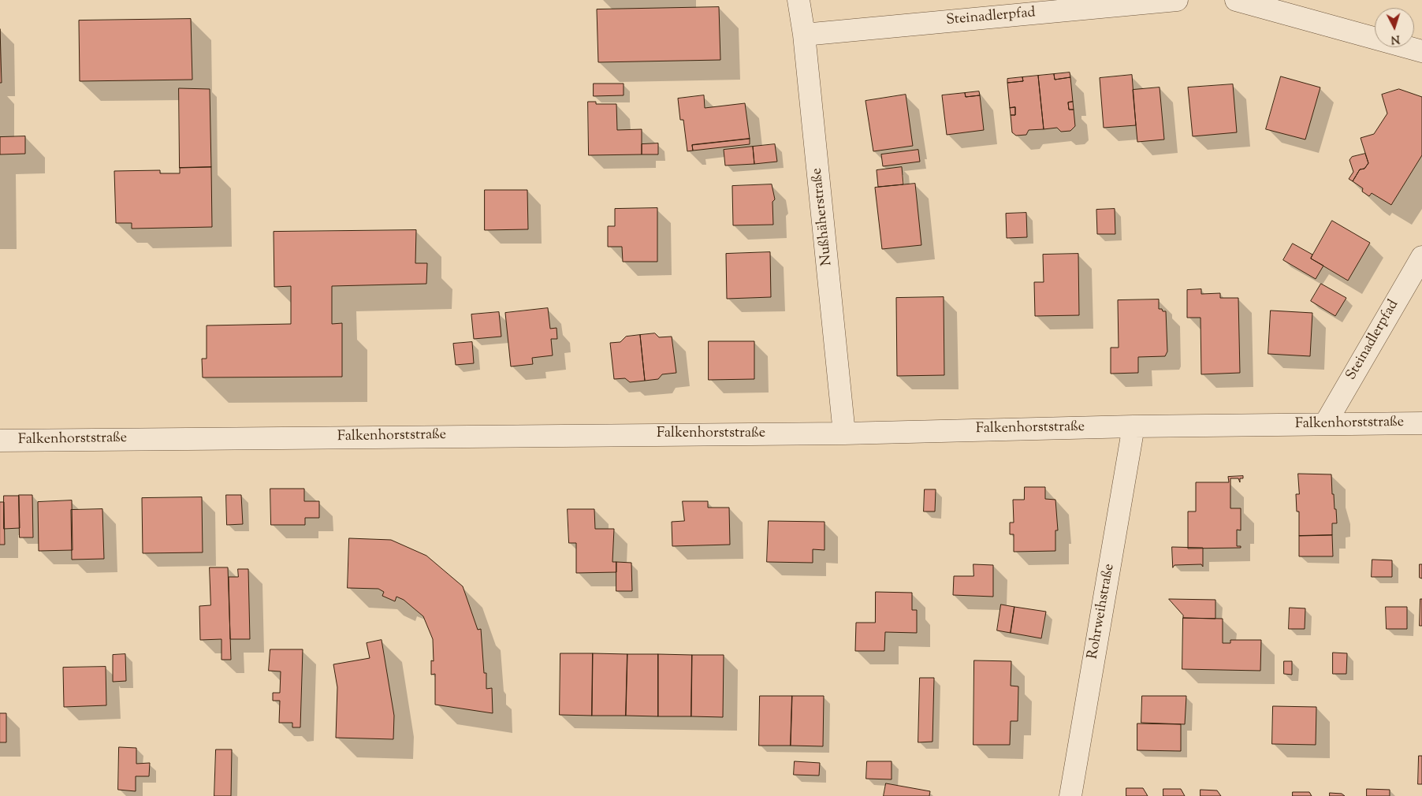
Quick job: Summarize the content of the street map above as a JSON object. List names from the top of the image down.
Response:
{
  "streets": {
    "street": [
      "Steinadlerpfad",
      "Nußhäherstraße",
      "Falkenhorststraße",
      "Rohrweihstraße"
    ]
  },
  "crossings": [
    ["Steinadlerpfad", "Nußhäherstraße"],
    ["Steinadlerpfad", "Falkenhorststraße"],
    ["Nußhäherstraße", "Falkenhorststraße"],
    ["Falkenhorststraße", "Rohrweihstraße"]
  ],
  "north": "bottom"
}
